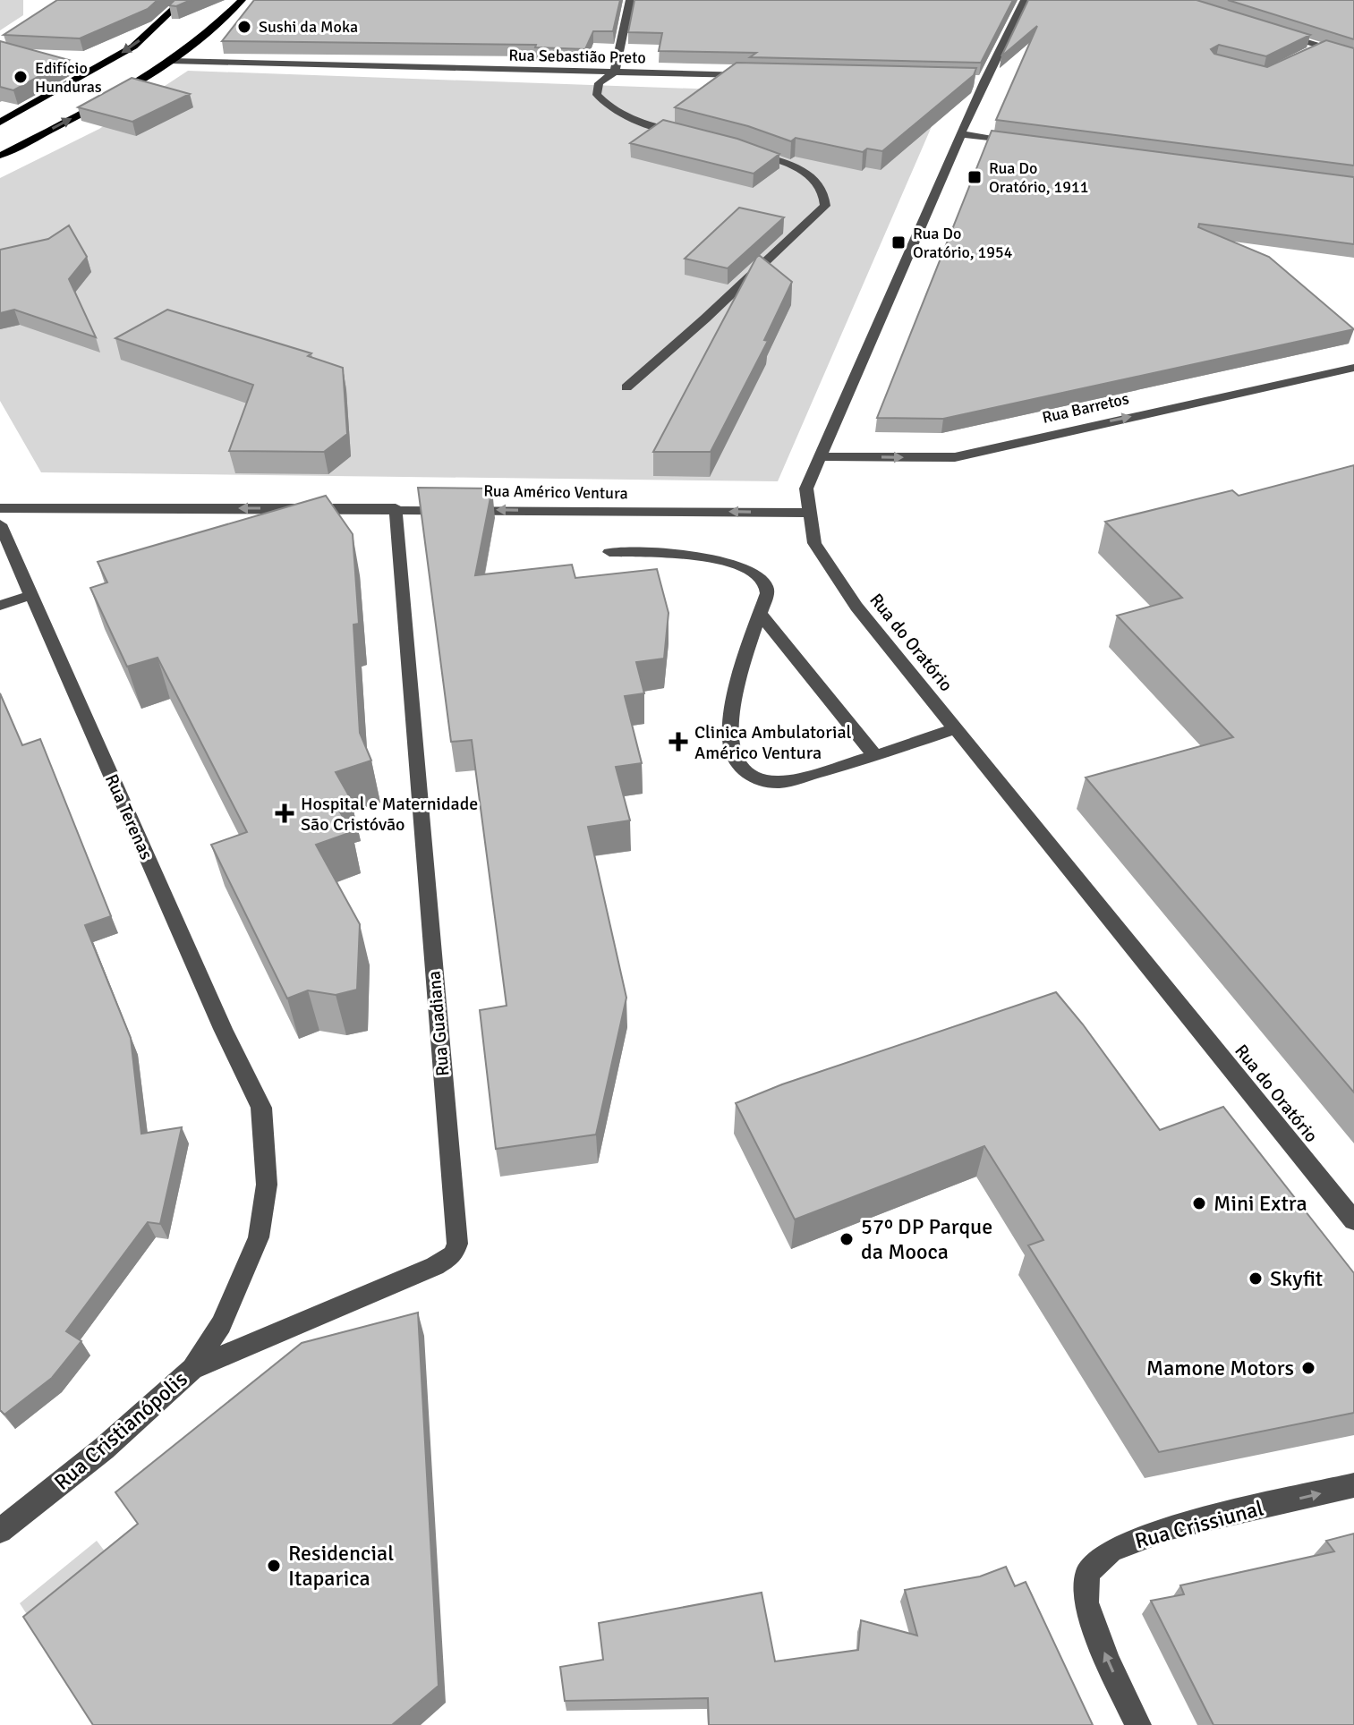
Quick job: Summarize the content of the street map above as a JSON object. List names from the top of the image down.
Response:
{
  "streets": {
    "street": [
      "Rua Sebastião Preto",
      "Rua Barretos",
      "Rua Américo Ventura",
      "Rua do Oratório",
      "Rua Terenas",
      "Rua Guadiana",
      "Rua Cristianópolis",
      "Rua Crissiunal"
    ]
  },
  "crossings": [
    ["Rua Barretos", "Rua do Oratório"],
    ["Rua Américo Ventura", "Rua do Oratório"],
    ["Rua Américo Ventura", "Rua Guadiana"],
    ["Rua Terenas", "Rua Cristianópolis"],
    ["Rua Guadiana", "Rua Cristianópolis"]
  ],
  "one_way": ["Rua Barretos", "Rua Américo Ventura"],
  "places": {
    "other": [
      "Sushi da Moka",
      "Edifício Hunduras",
      "Mini Extra",
      "57º DP Parque da Mooca",
      "Skyfit",
      "Mamone Motors",
      "Residencial Itaparica"
    ],
    "transit": ["Rua Do Oratório, 1911", "Rua Do Oratório, 1954"],
    "health": ["Clinica Ambulatorial Américo Ventura", "Hospital e Maternidade São Cristóvão"]
  }
}
